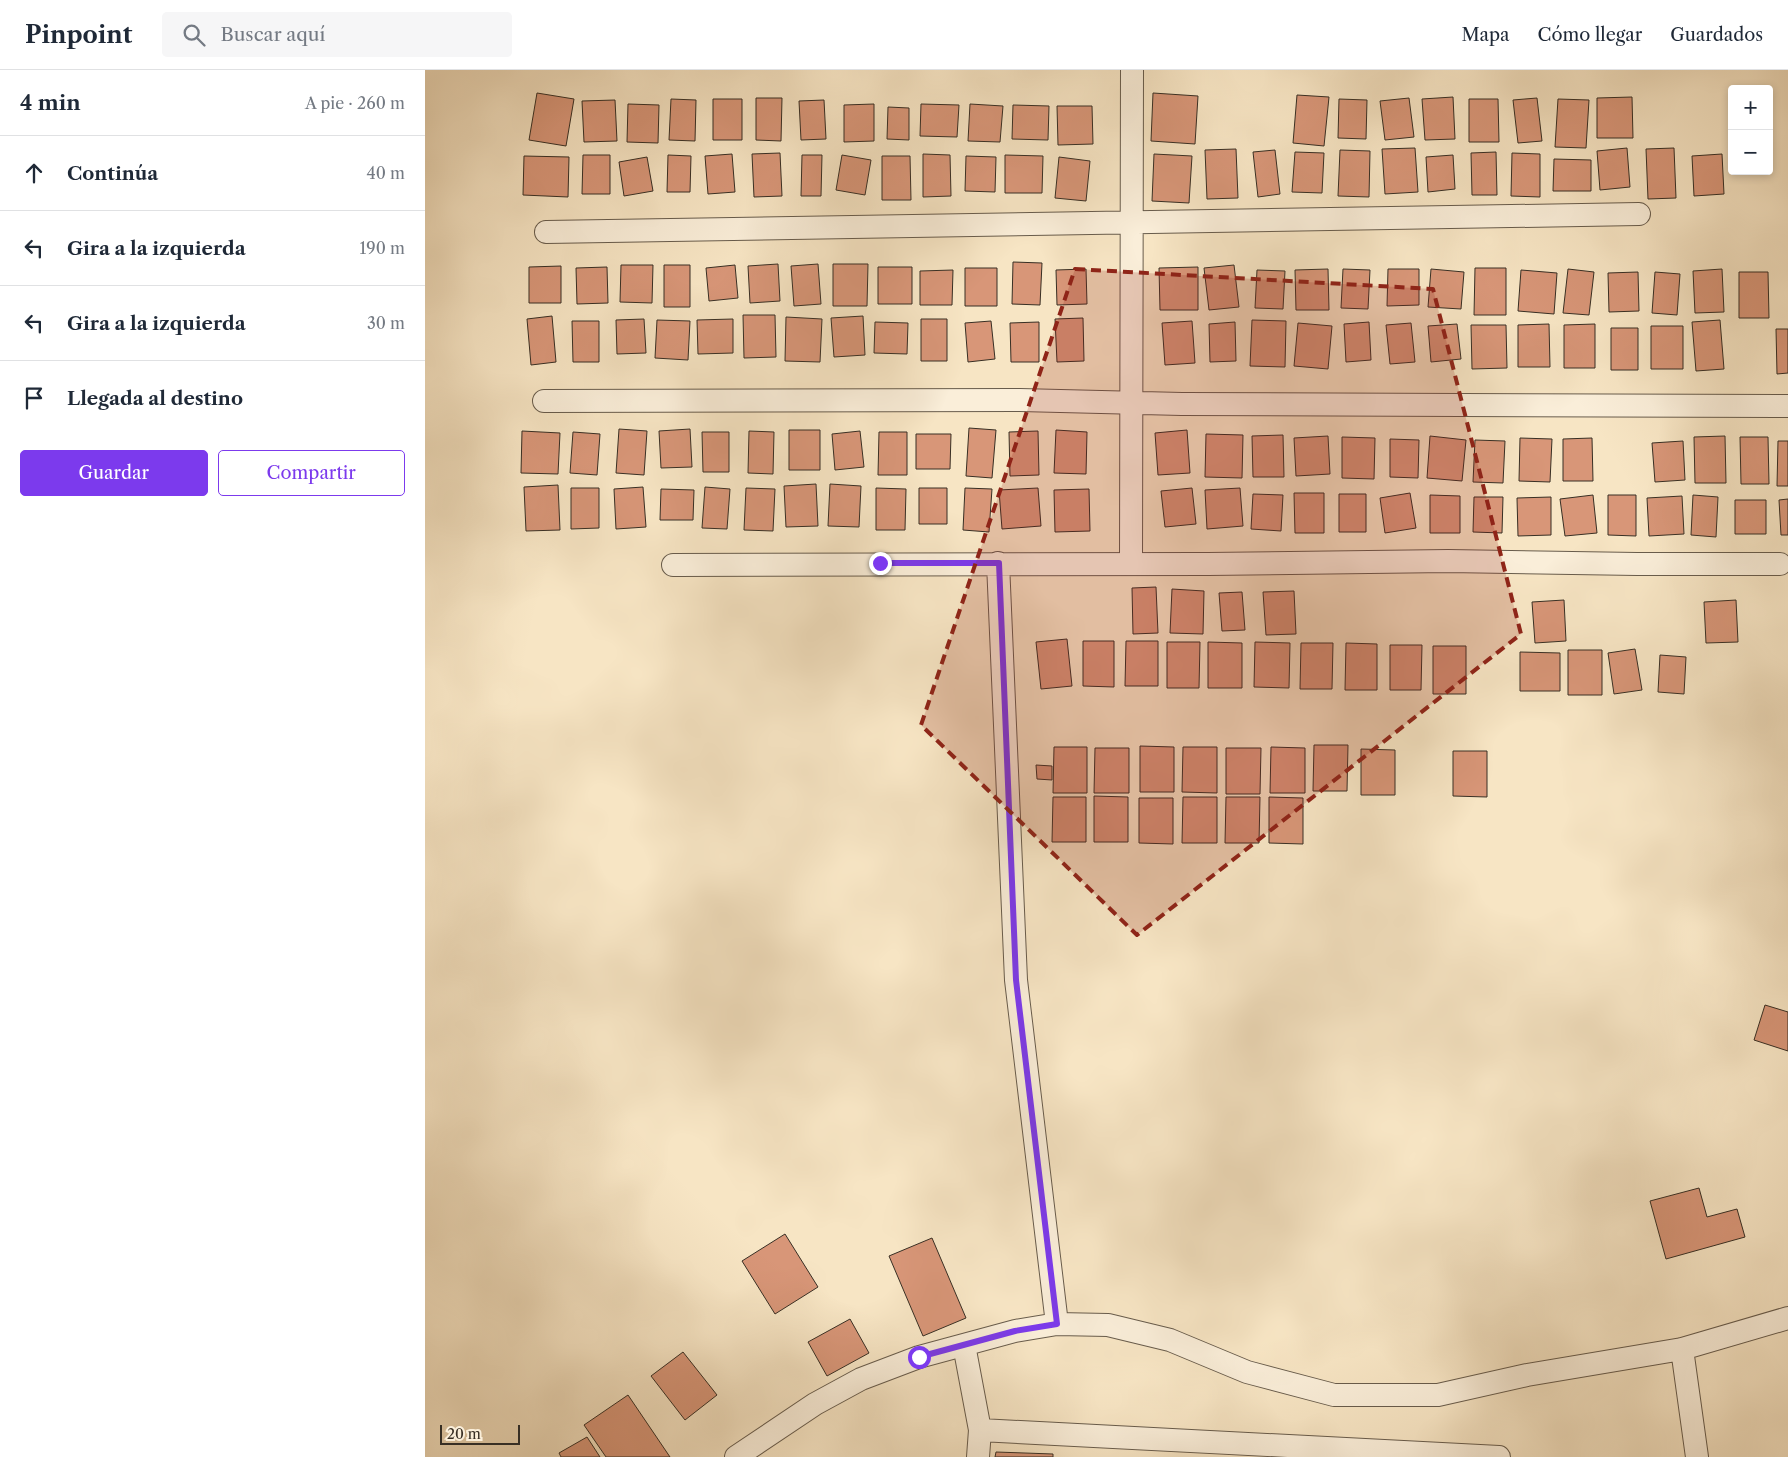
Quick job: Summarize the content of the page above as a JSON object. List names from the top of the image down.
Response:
{
  "scale_bar": "20 m",
  "page": {
    "header": "Pinpoint",
    "search": "Buscar aquí",
    "nav": ["Mapa", "Cómo llegar", "Guardados"],
    "heading": ["4 min", "A pie · 260 m"],
    "map_buttons": ["+", "−"],
    "list": [
      ["Continúa", "40 m"],
      ["Gira a la izquierda", "190 m"],
      ["Gira a la izquierda", "30 m"],
      "Llegada al destino"
    ],
    "buttons": ["Guardar", "Compartir"],
    "scale": "20 m"
  }
}
